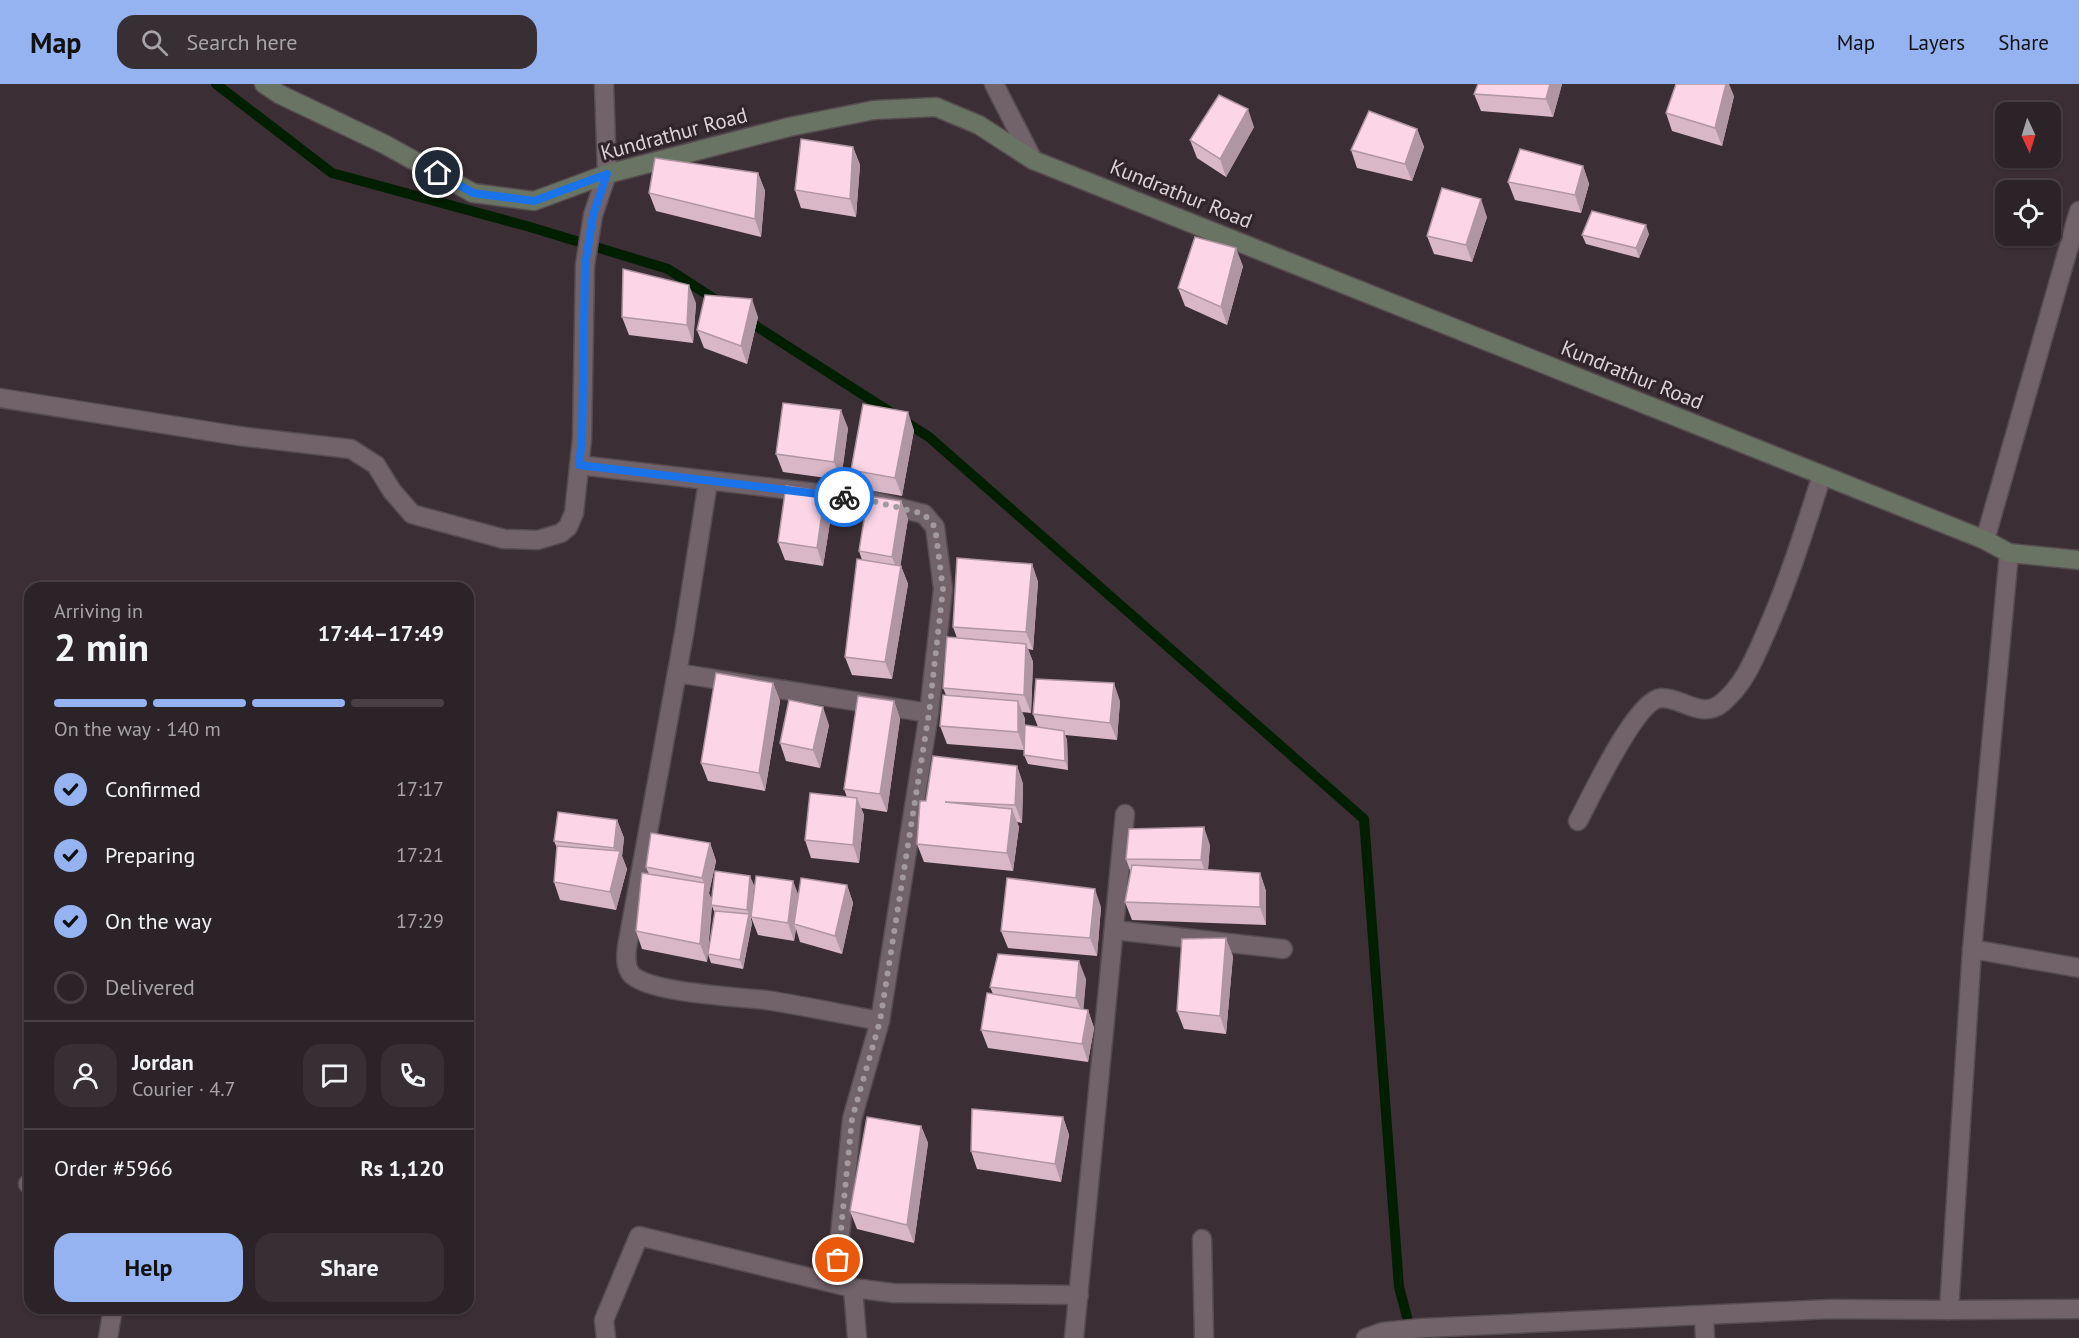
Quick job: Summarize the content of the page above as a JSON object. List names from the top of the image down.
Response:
{
  "streets": {
    "street": ["Kundrathur Road"]
  },
  "north": "bottom",
  "page": {
    "header": "Map",
    "search": "Search here",
    "nav": ["Map", "Layers", "Share"],
    "heading": ["2 min", "Arriving in", "17:44–17:49"],
    "panel": [
      "Jordan",
      "Courier · 4.7",
      "Order #5966",
      "Rs 1,120"
    ],
    "bar": "On the way · 140 m",
    "list": [
      ["Confirmed", "17:17"],
      ["Preparing", "17:21"],
      ["On the way", "17:29"],
      "Delivered"
    ],
    "buttons": ["Help", "Share"]
  }
}
